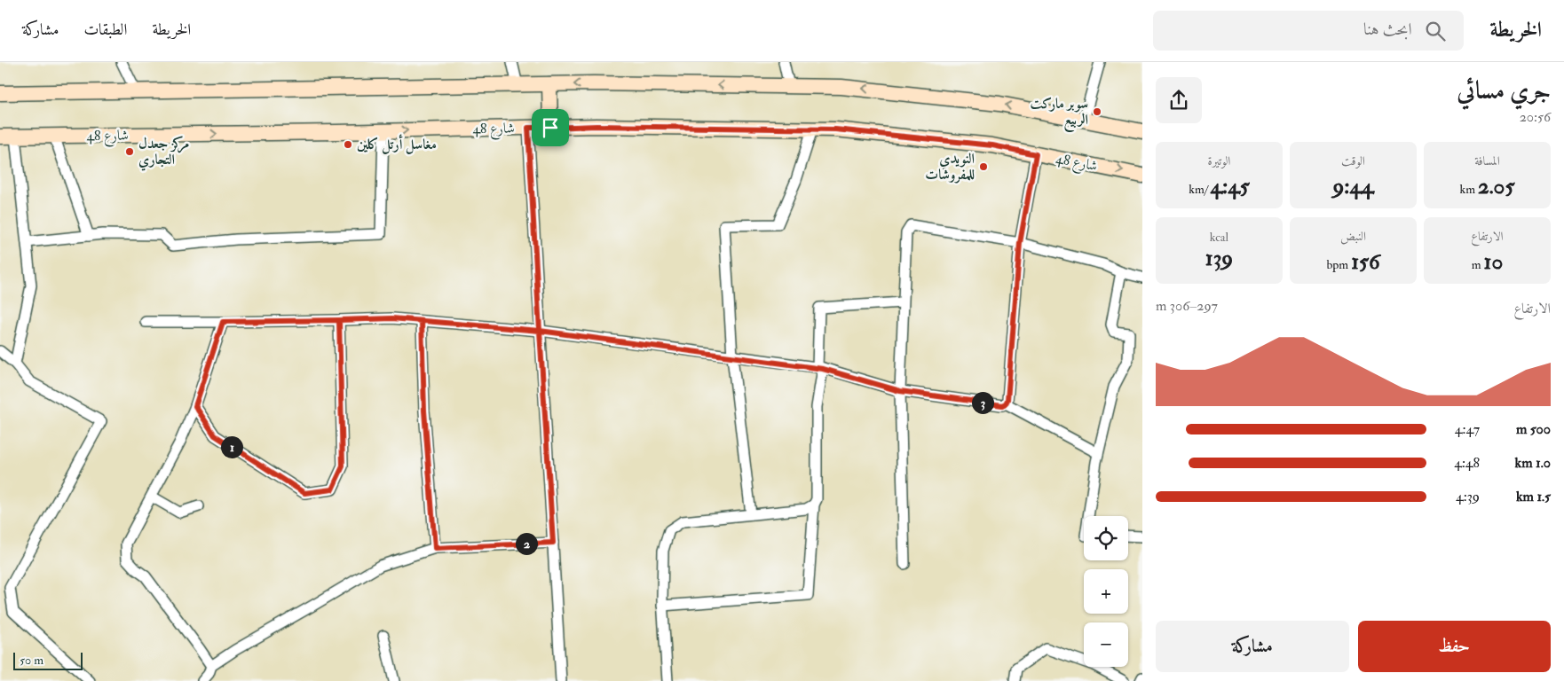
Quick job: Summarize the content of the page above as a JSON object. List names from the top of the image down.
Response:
{
  "streets": {
    "main road": ["شارع 48"]
  },
  "places": [
    "سوبر ماركت الربيع",
    "مغاسل أرتل كلين",
    "مركز جعدل التجاري",
    "النويدي للمفروشات"
  ],
  "scale_bar": "50 m",
  "page": {
    "header": "الخريطة",
    "search": "ابحث هنا",
    "nav": ["الخريطة", "الطبقات", "مشاركة"],
    "heading": ["جري مسائي", "20:56"],
    "stats": [
      ["المسافة", "2.05 km"],
      ["الوقت", "9:44"],
      ["الوتيرة", "4:45 /km"],
      ["الارتفاع", "10 m"],
      ["النبض", "156 bpm"],
      ["kcal", "139"]
    ],
    "chart": ["الارتفاع", "297–306 m"],
    "pins": ["3", "1", "2"],
    "list": [
      {
        "name": "500 m",
        "note": "4:47"
      },
      {
        "name": "1.0 km",
        "note": "4:48"
      },
      {
        "name": "1.5 km",
        "note": "4:39"
      }
    ],
    "map_buttons": ["+", "−"],
    "buttons": ["حفظ", "مشاركة"],
    "scale": "50 m"
  }
}
